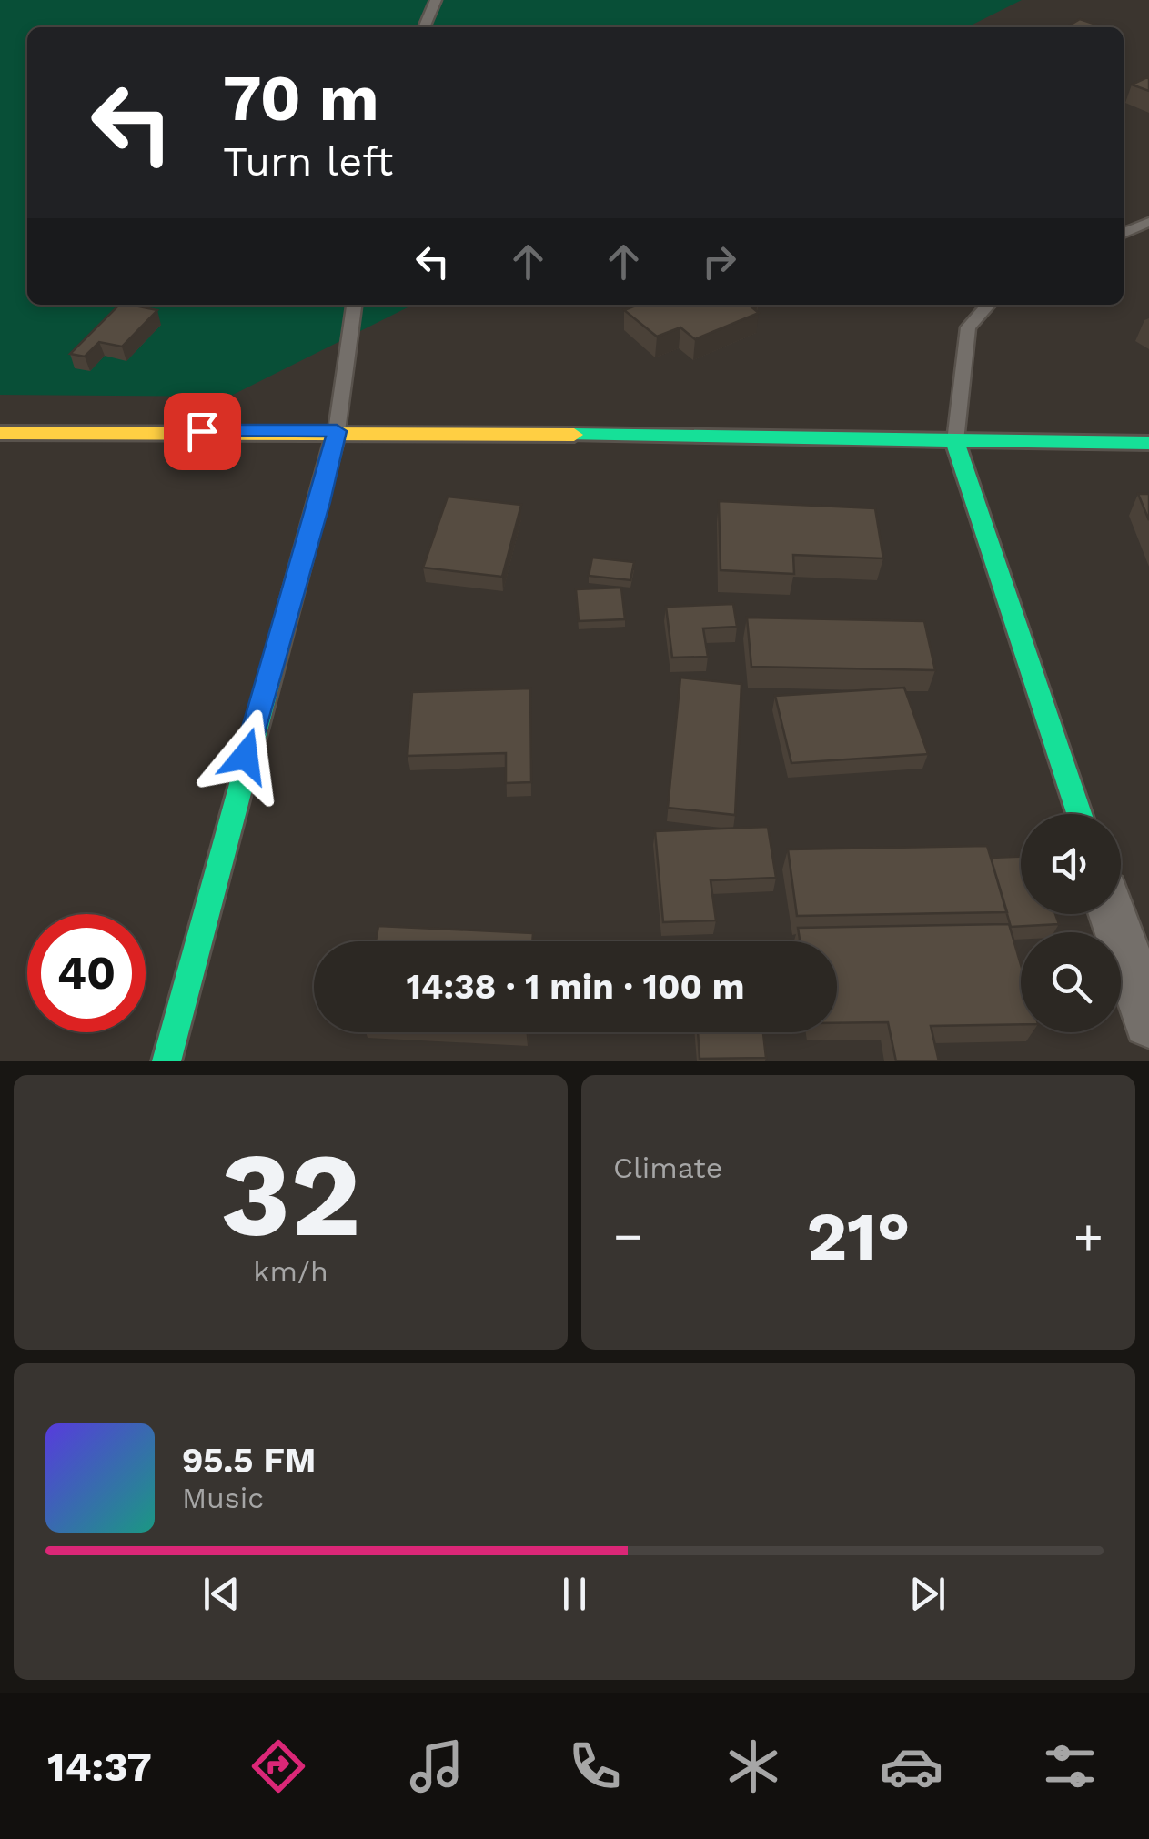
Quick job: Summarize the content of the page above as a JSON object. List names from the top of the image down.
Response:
{
  "page": {
    "turn": ["70 m", "Turn left"],
    "limit": "40",
    "trip": "14:38 · 1 min · 100 m",
    "tile": [
      ["32", "km/h"],
      "Climate"
    ],
    "heat": ["−", "21°", "+"],
    "song": ["95.5 FM", "Music"],
    "tabs": "14:37"
  }
}
